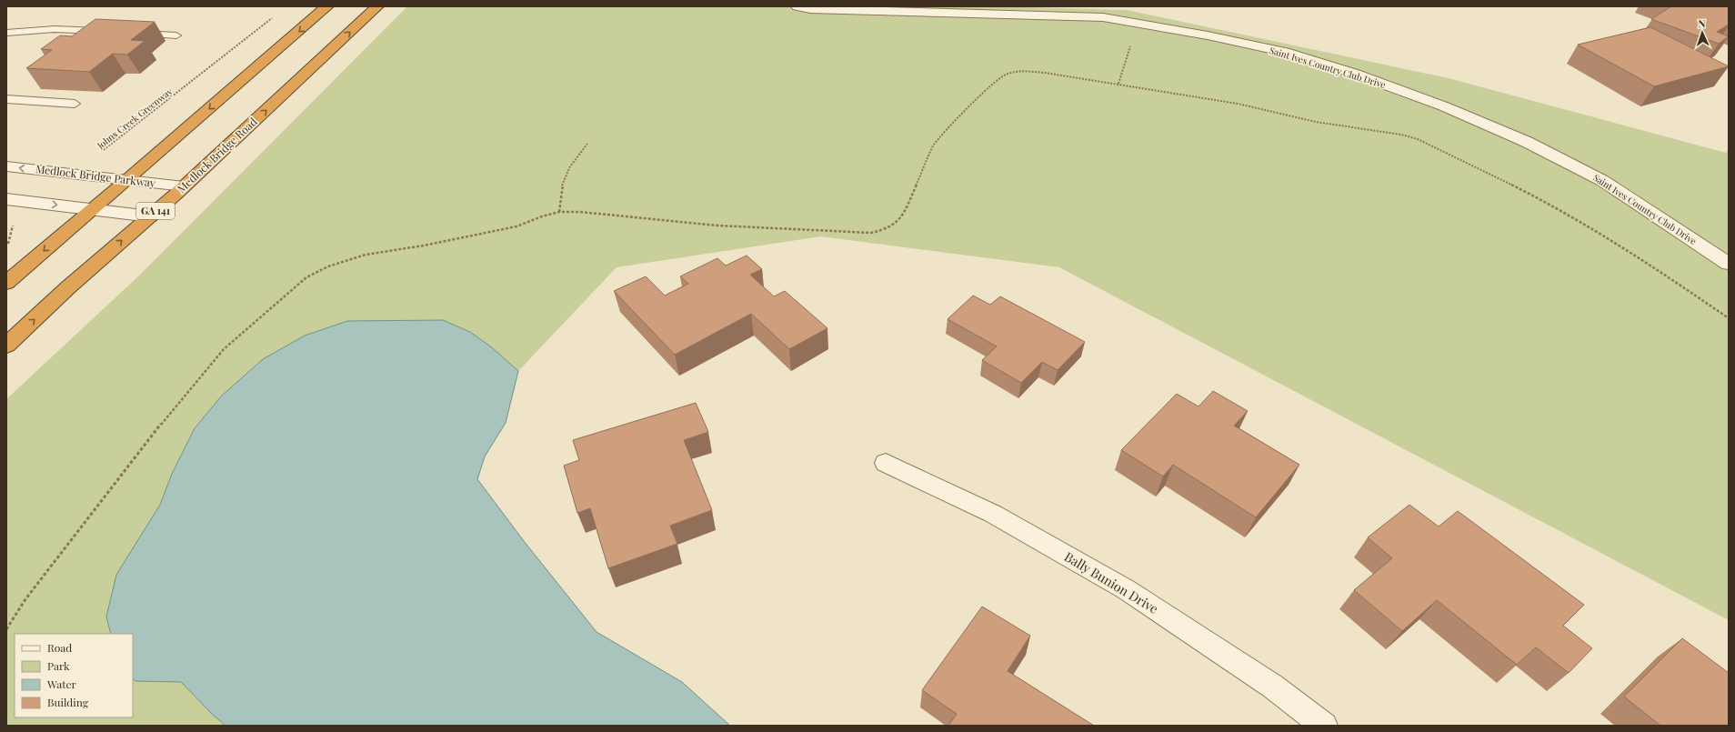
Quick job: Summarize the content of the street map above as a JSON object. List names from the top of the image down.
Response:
{
  "streets": {
    "highway": ["Medlock Bridge Road", "GA 141"],
    "street": ["Saint Ives Country Club Drive", "Medlock Bridge Parkway", "Bally Bunion Drive"],
    "path": ["Johns Creek Greenway"]
  },
  "crossings": [
    ["Johns Creek Greenway", "Medlock Bridge Parkway"],
    ["Medlock Bridge Road", "Medlock Bridge Parkway"]
  ],
  "legend": [
    "Road",
    "Park",
    "Water",
    "Building"
  ],
  "north": "top"
}
